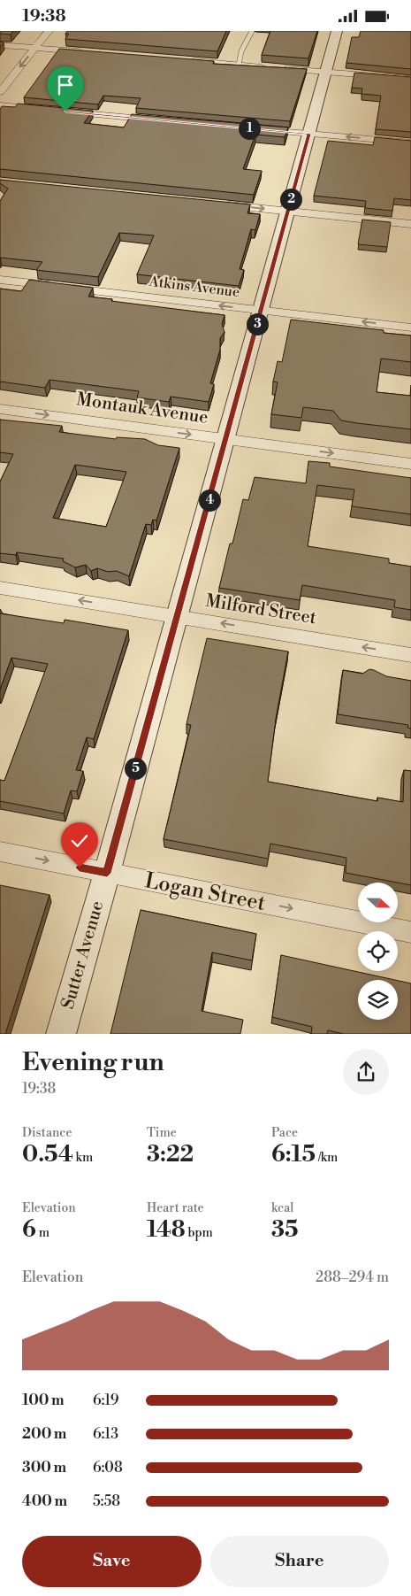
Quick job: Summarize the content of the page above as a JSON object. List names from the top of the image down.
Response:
{
  "streets": {
    "street": [
      "Atkins Avenue",
      "Montauk Avenue",
      "Milford Street",
      "Logan Street",
      "Sutter Avenue"
    ]
  },
  "crossings": [
    ["Atkins Avenue", "Sutter Avenue"],
    ["Montauk Avenue", "Sutter Avenue"],
    ["Milford Street", "Sutter Avenue"],
    ["Logan Street", "Sutter Avenue"]
  ],
  "one_way": ["Montauk Avenue", "Milford Street", "Logan Street"],
  "north": "right",
  "page": {
    "status": "19:38",
    "pins": [
      "1",
      "2",
      "3",
      "4",
      "5"
    ],
    "heading": ["Evening run", "19:38"],
    "stats": [
      ["Distance", "0.54 km"],
      ["Time", "3:22"],
      ["Pace", "6:15 /km"],
      ["Elevation", "6 m"],
      ["Heart rate", "148 bpm"],
      ["kcal", "35"]
    ],
    "chart": ["Elevation", "288–294 m"],
    "list": [
      {
        "name": "100 m",
        "note": "6:19"
      },
      {
        "name": "200 m",
        "note": "6:13"
      },
      {
        "name": "300 m",
        "note": "6:08"
      },
      {
        "name": "400 m",
        "note": "5:58"
      }
    ],
    "buttons": ["Save", "Share"]
  }
}
